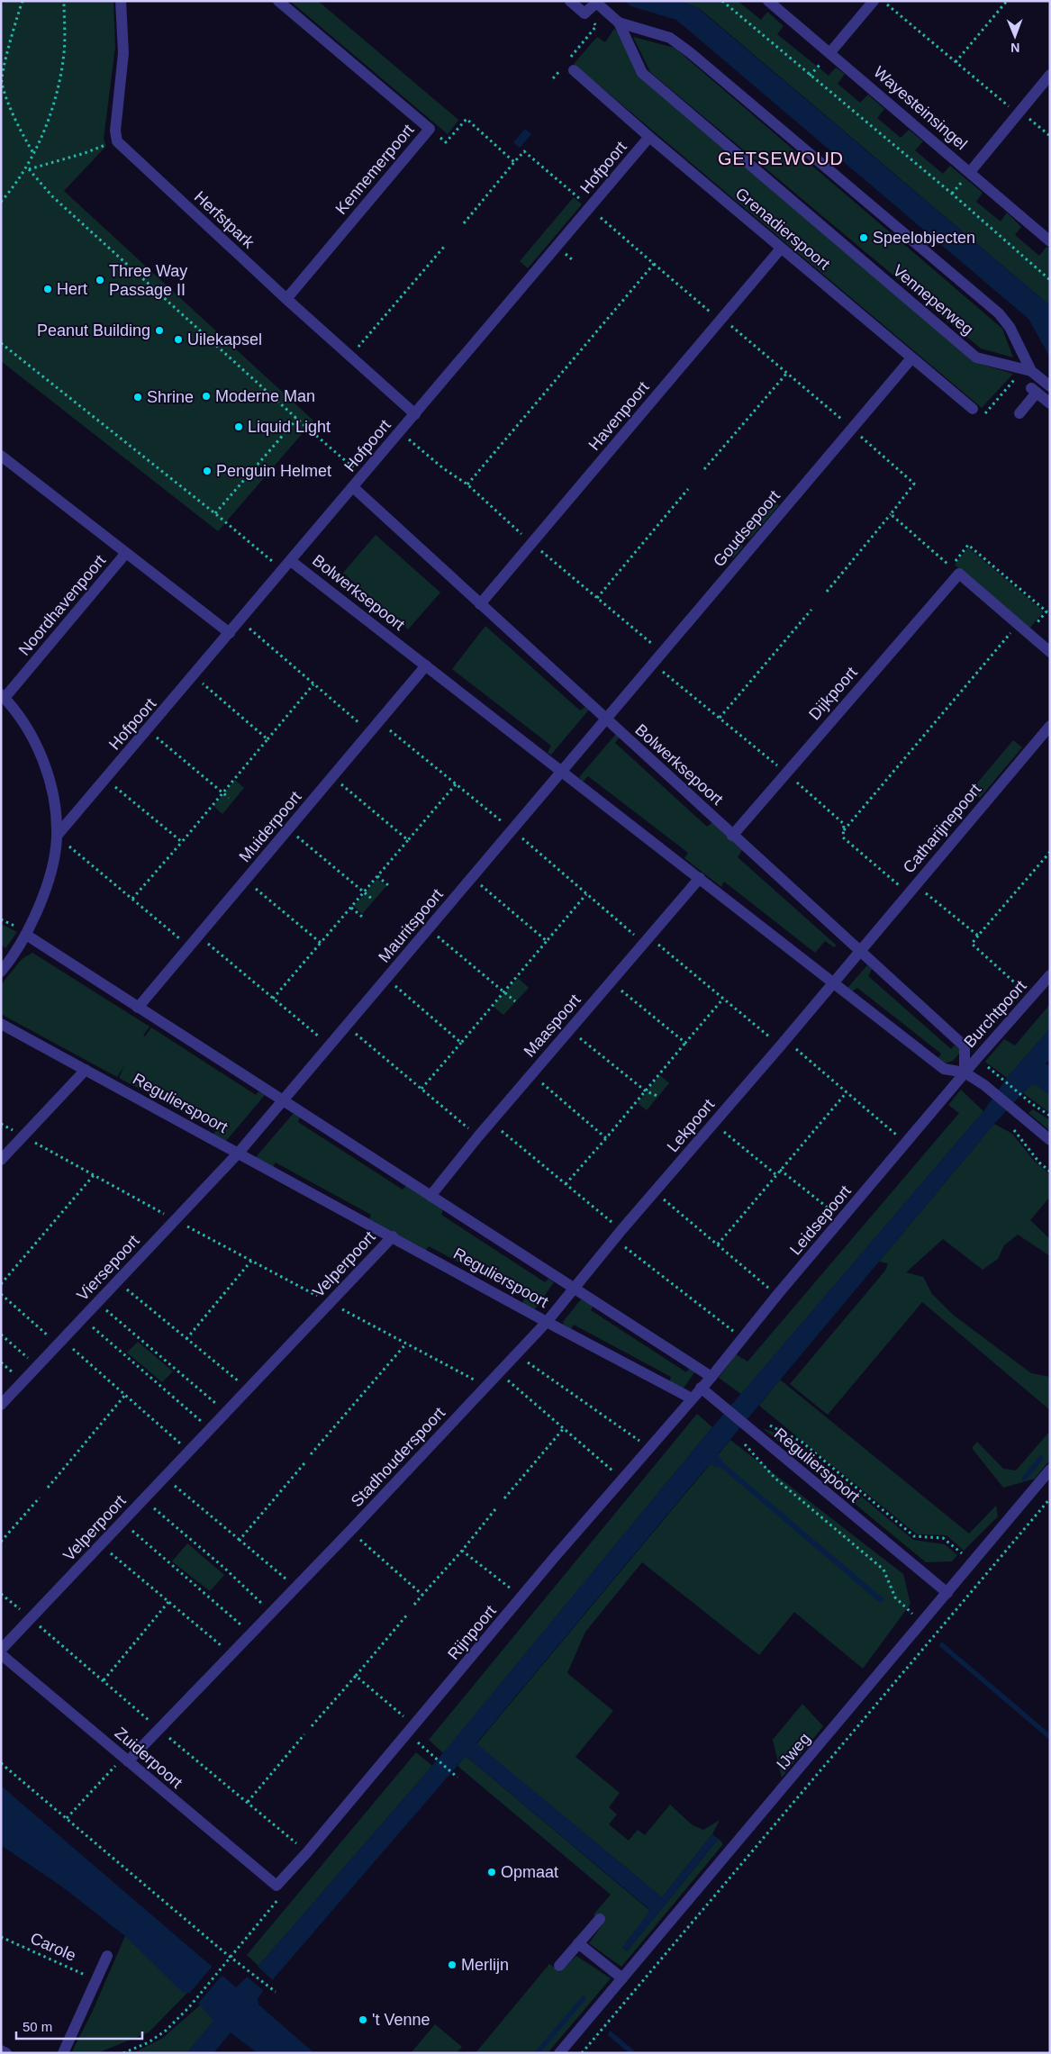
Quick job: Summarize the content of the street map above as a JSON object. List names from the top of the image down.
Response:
{
  "streets": {
    "street": [
      "Wayesteinsingel",
      "Hofpoort",
      "Kennemerpoort",
      "Herfstpark",
      "Grenadierspoort",
      "Venneperweg",
      "Havenpoort",
      "Goudsepoort",
      "Bolwerksepoort",
      "Noordhavenpoort",
      "Dijkpoort",
      "Muiderpoort",
      "Catharijnepoort",
      "Mauritspoort",
      "Burchtpoort",
      "Maaspoort",
      "Regulierspoort",
      "Lekpoort",
      "Leidsepoort",
      "Velperpoort",
      "Viersepoort",
      "Stadhouderspoort",
      "Rijnpoort",
      "IJweg",
      "Zuiderpoort"
    ],
    "path": ["Carole"]
  },
  "crossings": [
    ["Hofpoort", "Herfstpark"],
    ["Hofpoort", "Grenadierspoort"],
    ["Hofpoort", "Bolwerksepoort"],
    ["Hofpoort", "Noordhavenpoort"],
    ["Kennemerpoort", "Herfstpark"],
    ["Grenadierspoort", "Havenpoort"],
    ["Grenadierspoort", "Goudsepoort"],
    ["Havenpoort", "Bolwerksepoort"],
    ["Goudsepoort", "Bolwerksepoort"],
    ["Goudsepoort", "Mauritspoort"],
    ["Bolwerksepoort", "Dijkpoort"],
    ["Bolwerksepoort", "Muiderpoort"],
    ["Bolwerksepoort", "Catharijnepoort"],
    ["Bolwerksepoort", "Mauritspoort"],
    ["Bolwerksepoort", "Burchtpoort"],
    ["Bolwerksepoort", "Maaspoort"],
    ["Bolwerksepoort", "Lekpoort"],
    ["Bolwerksepoort", "Leidsepoort"],
    ["Muiderpoort", "Regulierspoort"],
    ["Catharijnepoort", "Lekpoort"],
    ["Mauritspoort", "Regulierspoort"],
    ["Mauritspoort", "Viersepoort"],
    ["Burchtpoort", "Leidsepoort"],
    ["Maaspoort", "Regulierspoort"],
    ["Regulierspoort", "Lekpoort"],
    ["Regulierspoort", "Leidsepoort"],
    ["Regulierspoort", "Velperpoort"],
    ["Regulierspoort", "Viersepoort"],
    ["Regulierspoort", "Stadhouderspoort"],
    ["Regulierspoort", "Rijnpoort"],
    ["Regulierspoort", "IJweg"],
    ["Lekpoort", "Stadhouderspoort"],
    ["Stadhouderspoort", "Zuiderpoort"],
    ["Rijnpoort", "Zuiderpoort"]
  ],
  "districts": ["GETSEWOUD"],
  "places": [
    "Speelobjecten",
    "Three Way Passage II",
    "Hert",
    "Peanut Building",
    "Uilekapsel",
    "Moderne Man",
    "Shrine",
    "Liquid Light",
    "Penguin Helmet",
    "Opmaat",
    "Merlijn",
    "'t Venne"
  ],
  "scale_bar": "50 m",
  "north": "bottom"
}
